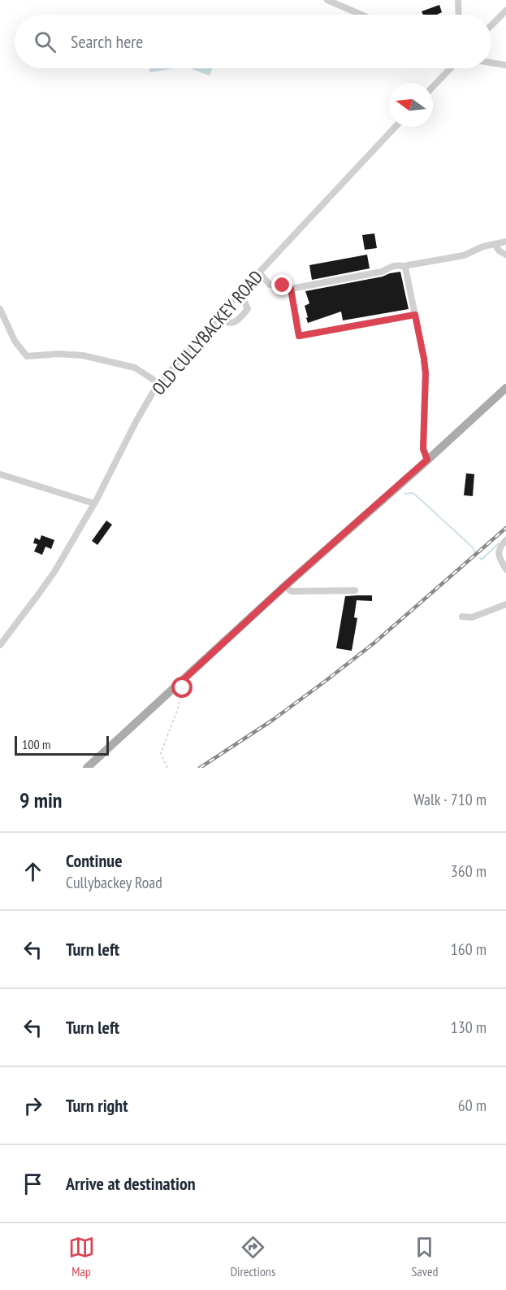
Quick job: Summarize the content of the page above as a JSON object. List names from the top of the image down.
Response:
{
  "streets": {
    "street": ["OLD CULLYBACKEY ROAD"]
  },
  "scale_bar": "100 m",
  "north": "left",
  "page": {
    "search": "Search here",
    "scale": "100 m",
    "heading": ["9 min", "Walk · 710 m"],
    "list": [
      ["Continue", "Cullybackey Road", "360 m"],
      ["Turn left", "160 m"],
      ["Turn left", "130 m"],
      ["Turn right", "60 m"],
      "Arrive at destination"
    ],
    "nav": ["Map", "Directions", "Saved"]
  }
}
